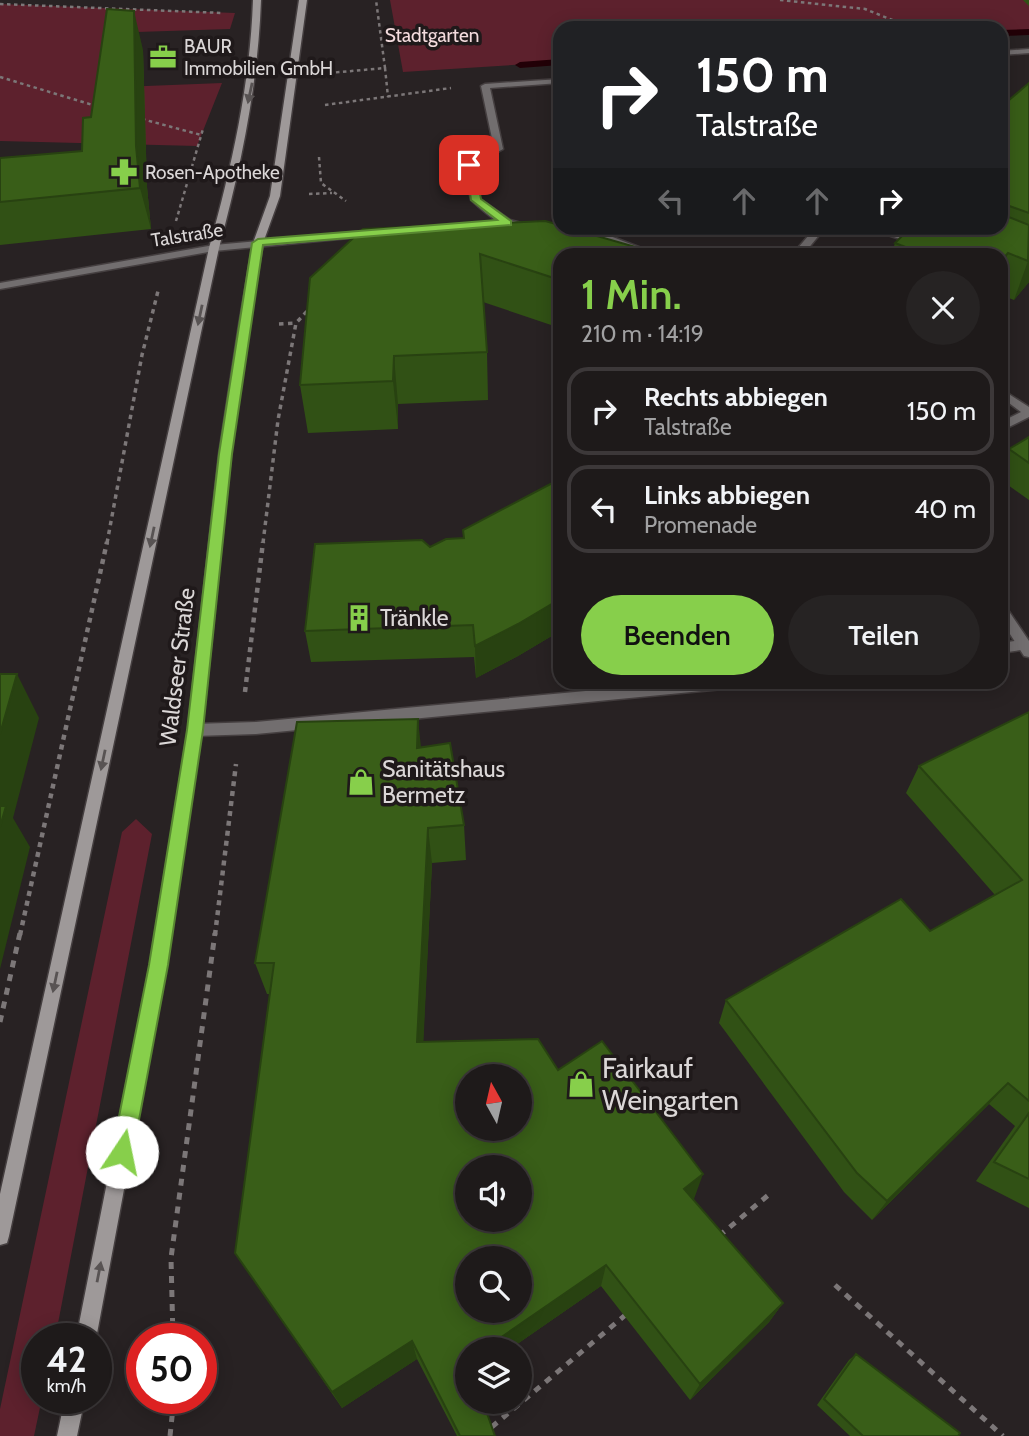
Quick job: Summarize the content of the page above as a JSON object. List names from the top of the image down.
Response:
{
  "streets": {
    "main road": ["Waldseer Straße"],
    "street": ["Talstraße"]
  },
  "crossings": [
    ["Talstraße", "Waldseer Straße"]
  ],
  "parks": ["Stadtgarten"],
  "places": {
    "office": ["BAUR Immobilien GmbH"],
    "pharmacy": ["Rosen-Apotheke"],
    "building": ["Tränkle"],
    "shop": ["Sanitätshaus Bermetz", "Fairkauf Weingarten"]
  },
  "north": "top",
  "page": {
    "turn": ["150 m", "Talstraße"],
    "heading": ["1 Min.", "210 m · 14:19"],
    "list": [
      {
        "name": "Rechts abbiegen",
        "note": "Talstraße",
        "value": "150 m"
      },
      {
        "name": "Links abbiegen",
        "note": "Promenade",
        "value": "40 m"
      }
    ],
    "buttons": ["Beenden", "Teilen"],
    "speed": "42 km/h",
    "limit": "50"
  }
}
